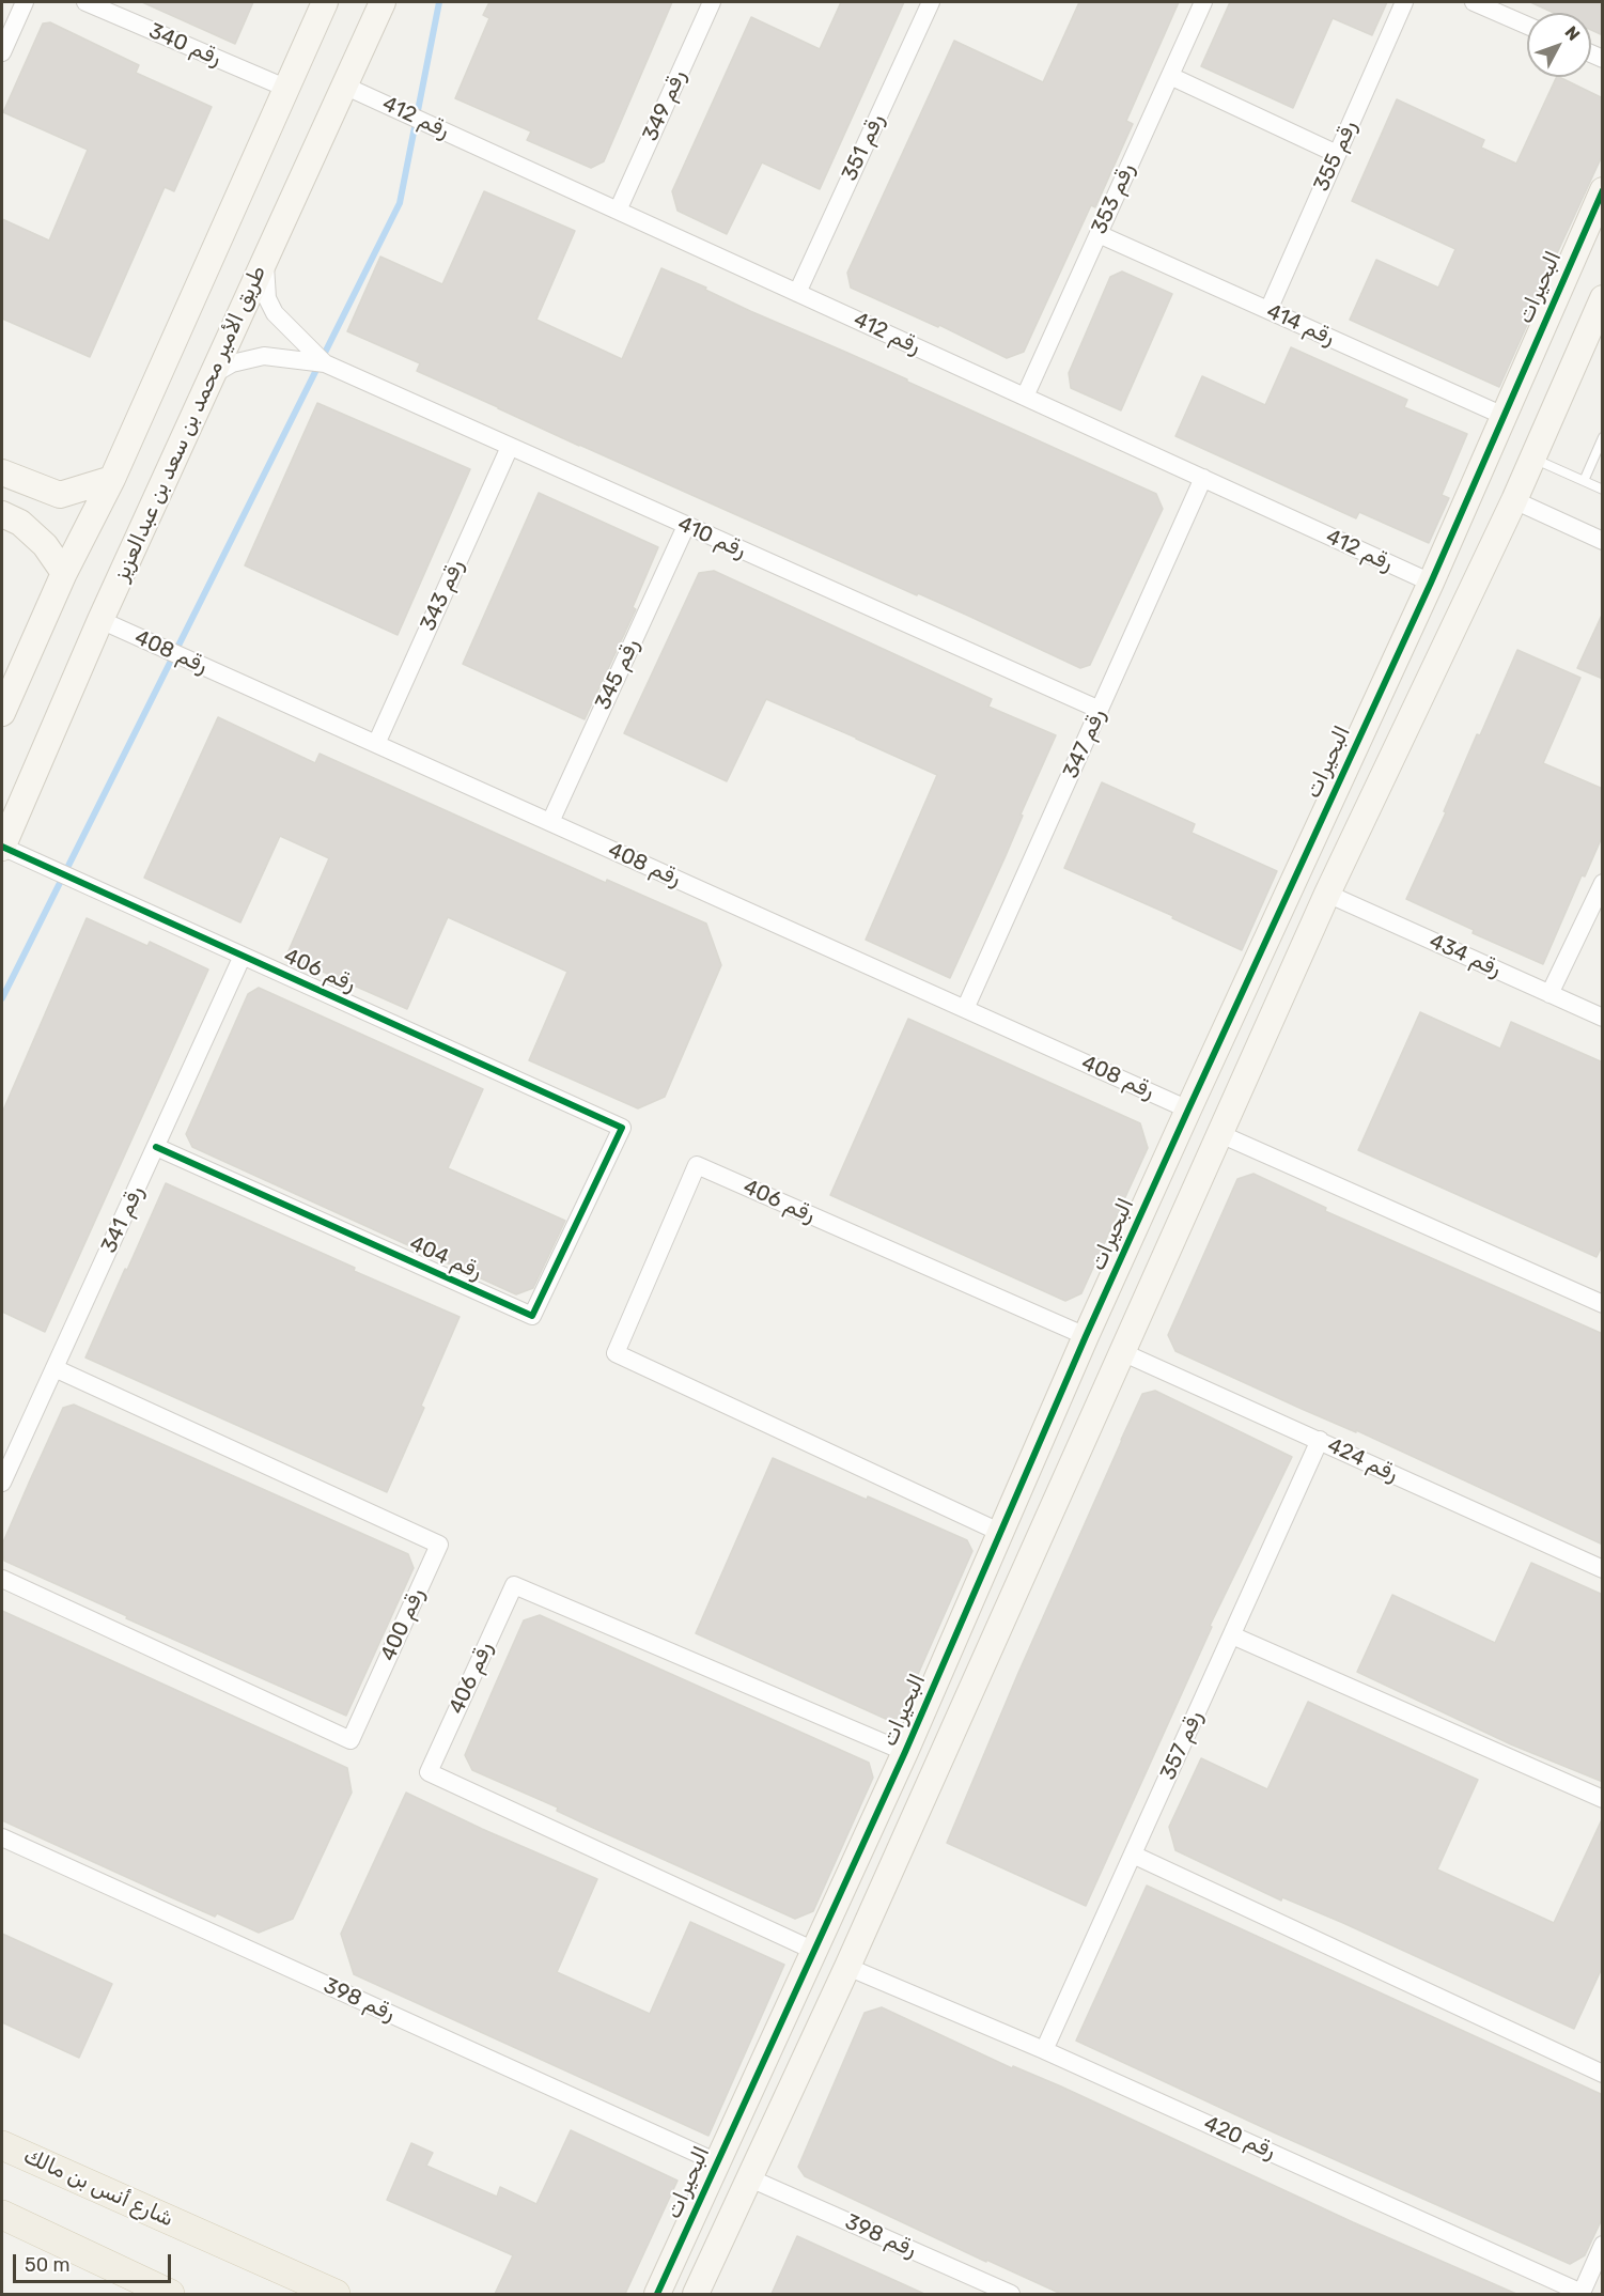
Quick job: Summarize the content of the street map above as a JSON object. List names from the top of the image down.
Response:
{
  "streets": {
    "main road": ["شارع أنس بن مالك"],
    "street": [
      "رقم 340",
      "رقم 349",
      "رقم 412",
      "رقم 351",
      "رقم 355",
      "رقم 353",
      "البحيرات",
      "رقم 414",
      "طريق الأمير محمد بن سعد بن عبدالعزيز",
      "رقم 410",
      "رقم 343",
      "رقم 408",
      "رقم 345",
      "رقم 347",
      "رقم 434",
      "رقم 406",
      "رقم 341",
      "رقم 404",
      "رقم 424",
      "رقم 400",
      "رقم 357",
      "رقم 398",
      "رقم 420"
    ]
  },
  "crossings": [
    ["رقم 349", "رقم 412"],
    ["رقم 412", "رقم 351"],
    ["رقم 412", "رقم 353"],
    ["رقم 412", "البحيرات"],
    ["رقم 412", "طريق الأمير محمد بن سعد بن عبدالعزيز"],
    ["رقم 412", "رقم 347"],
    ["رقم 355", "رقم 414"],
    ["رقم 353", "رقم 414"],
    ["البحيرات", "رقم 414"],
    ["البحيرات", "رقم 408"],
    ["البحيرات", "رقم 406"],
    ["البحيرات", "رقم 398"],
    ["طريق الأمير محمد بن سعد بن عبدالعزيز", "رقم 408"],
    ["طريق الأمير محمد بن سعد بن عبدالعزيز", "رقم 406"],
    ["رقم 410", "رقم 343"],
    ["رقم 410", "رقم 345"],
    ["رقم 410", "رقم 347"],
    ["رقم 343", "رقم 408"],
    ["رقم 408", "رقم 345"],
    ["رقم 408", "رقم 347"],
    ["رقم 406", "رقم 341"],
    ["رقم 406", "رقم 404"],
    ["رقم 341", "رقم 404"],
    ["رقم 341", "رقم 400"],
    ["رقم 424", "رقم 357"],
    ["رقم 357", "رقم 420"]
  ],
  "scale_bar": "50 m",
  "north": "top right"
}
